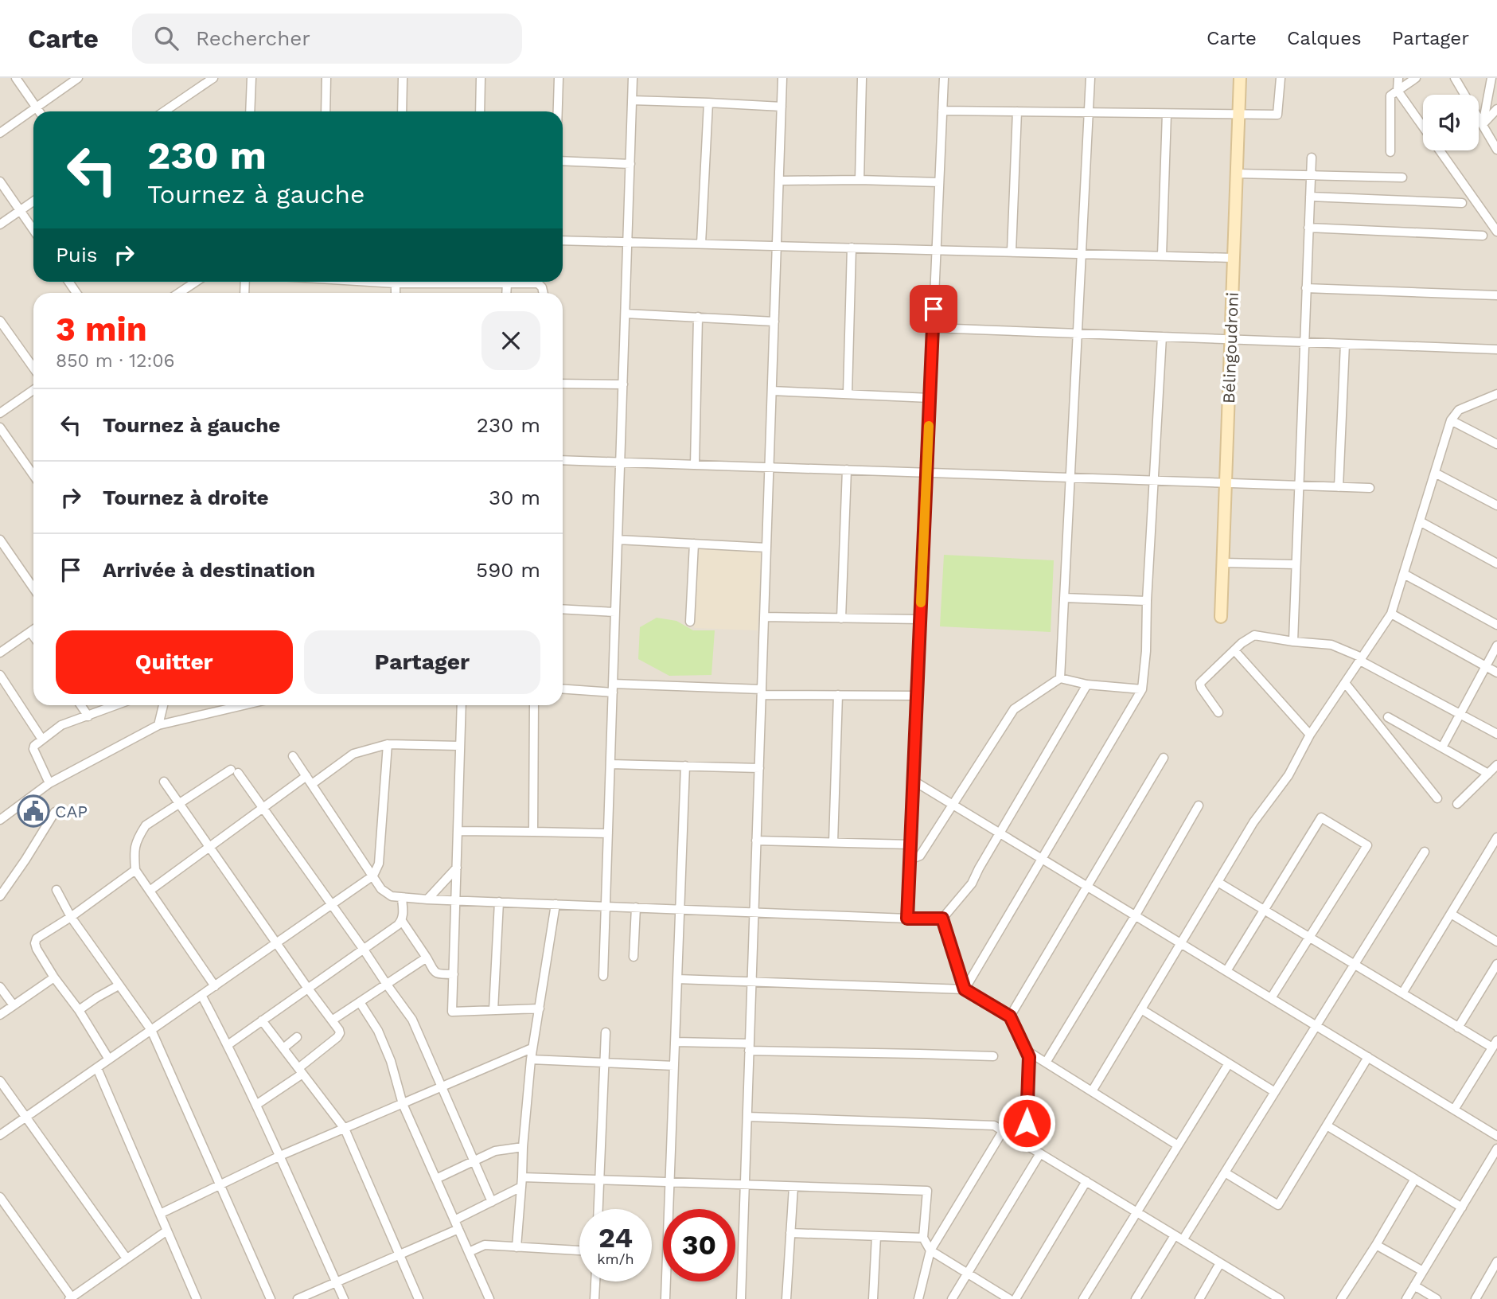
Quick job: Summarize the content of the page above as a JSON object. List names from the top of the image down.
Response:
{
  "streets": {
    "street": ["Bélingoudroni"]
  },
  "places": {
    "public building": ["CAP"]
  },
  "page": {
    "header": "Carte",
    "search": "Rechercher",
    "nav": ["Carte", "Calques", "Partager"],
    "turn": ["230 m", "Tournez à gauche"],
    "then": "Puis",
    "heading": ["3 min", "850 m · 12:06"],
    "list": [
      {
        "name": "Tournez à gauche",
        "value": "230 m"
      },
      {
        "name": "Tournez à droite",
        "value": "30 m"
      },
      {
        "name": "Arrivée à destination",
        "value": "590 m"
      }
    ],
    "buttons": ["Quitter", "Partager"],
    "speed": "24 km/h",
    "limit": "30"
  }
}
